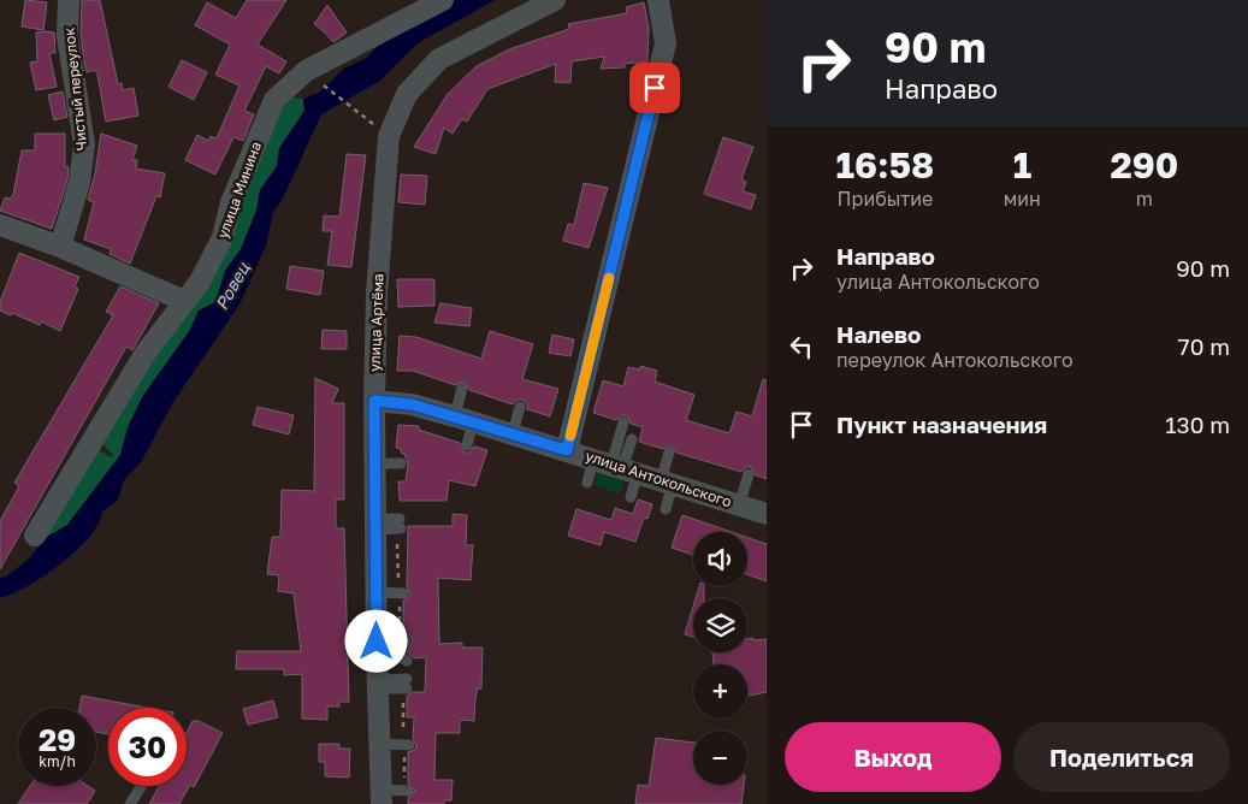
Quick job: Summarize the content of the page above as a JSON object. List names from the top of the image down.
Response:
{
  "streets": {
    "street": [
      "Чистый переулок",
      "улица Минина",
      "улица Артёма",
      "улица Антокольского"
    ]
  },
  "crossings": [
    ["улица Артёма", "улица Антокольского"]
  ],
  "water": ["Ровец"],
  "page": {
    "turn": ["90 m", "Направо"],
    "eta": [
      "16:58",
      "Прибытие",
      "1",
      "мин",
      "290",
      "m"
    ],
    "list": [
      {
        "name": "Направо",
        "note": "улица Антокольского",
        "value": "90 m"
      },
      {
        "name": "Налево",
        "note": "переулок Антокольского",
        "value": "70 m"
      },
      {
        "name": "Пункт назначения",
        "value": "130 m"
      }
    ],
    "map_buttons": ["+", "−"],
    "speed": "29 km/h",
    "limit": "30",
    "buttons": ["Выход", "Поделиться"]
  }
}
